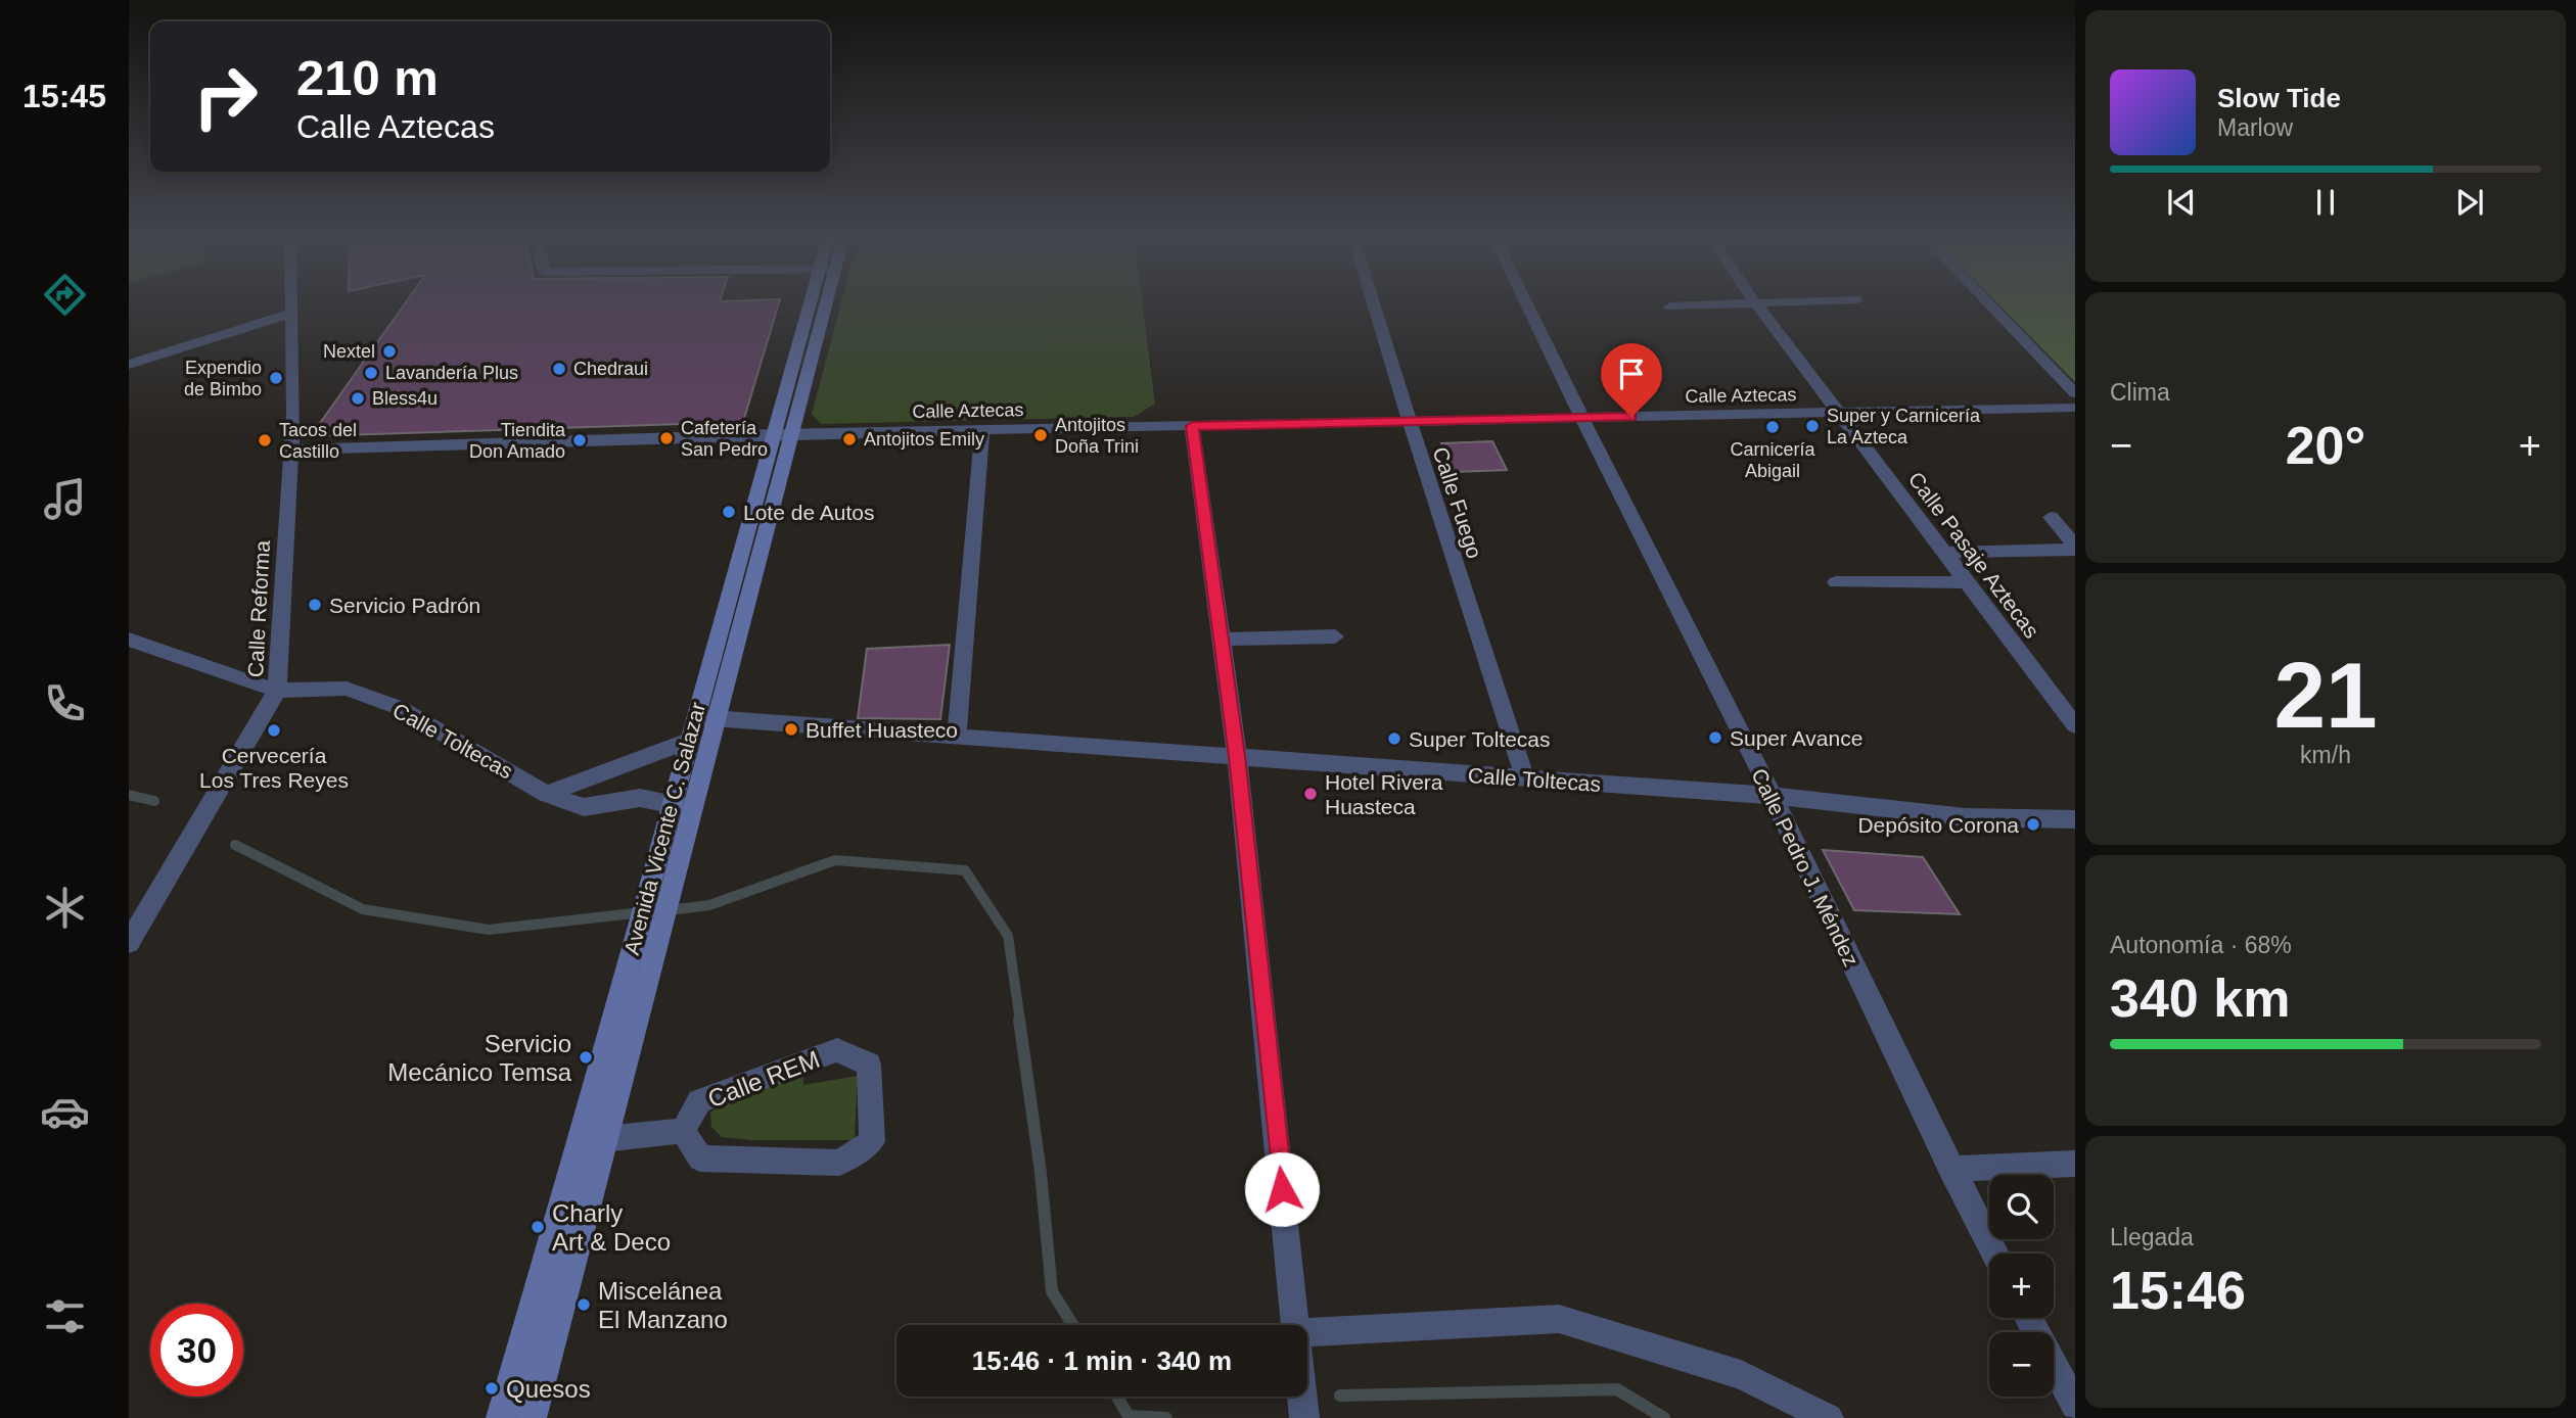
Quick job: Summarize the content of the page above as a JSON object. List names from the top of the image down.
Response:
{
  "streets": {
    "main road": ["Avenida Vicente C. Salazar"],
    "street": [
      "Calle Aztecas",
      "Calle Fuego",
      "Calle Pasaje Aztecas",
      "Calle Reforma",
      "Calle Toltecas",
      "Calle Pedro J. Méndez",
      "Calle REM"
    ]
  },
  "crossings": [
    ["Calle Aztecas", "Calle Fuego"],
    ["Calle Aztecas", "Calle Pasaje Aztecas"],
    ["Calle Aztecas", "Calle Reforma"],
    ["Calle Aztecas", "Avenida Vicente C. Salazar"],
    ["Calle Aztecas", "Calle Pedro J. Méndez"],
    ["Calle Fuego", "Calle Toltecas"],
    ["Calle Reforma", "Calle Toltecas"],
    ["Calle Toltecas", "Avenida Vicente C. Salazar"],
    ["Calle Toltecas", "Calle Pedro J. Méndez"]
  ],
  "places": [
    "Nextel",
    "Chedraui",
    "Lavandería Plus",
    "Expendio de Bimbo",
    "Bless4u",
    "Super y Carnicería La Azteca",
    "Carnicería Abigail",
    "Antojitos Doña Trini",
    "Cafetería San Pedro",
    "Antojitos Emily",
    "Tacos del Castillo",
    "Tiendita Don Amado",
    "Lote de Autos",
    "Servicio Padrón",
    "Buffet Huasteco",
    "Cervecería Los Tres Reyes",
    "Super Avance",
    "Super Toltecas",
    "Hotel Rivera Huasteca",
    "Depósito Corona",
    "Servicio Mecánico Temsa",
    "Charly Art & Deco",
    "Miscelánea El Manzano",
    "Quesos"
  ],
  "page": {
    "tabs": "15:45",
    "turn": ["210 m", "Calle Aztecas"],
    "song": ["Slow Tide", "Marlow"],
    "tile": [
      "Clima",
      ["21", "km/h"],
      ["Autonomía · 68%", "340 km"],
      ["Llegada", "15:46"]
    ],
    "heat": ["−", "20°", "+"],
    "map_buttons": ["+", "−"],
    "limit": "30",
    "trip": "15:46 · 1 min · 340 m"
  }
}
